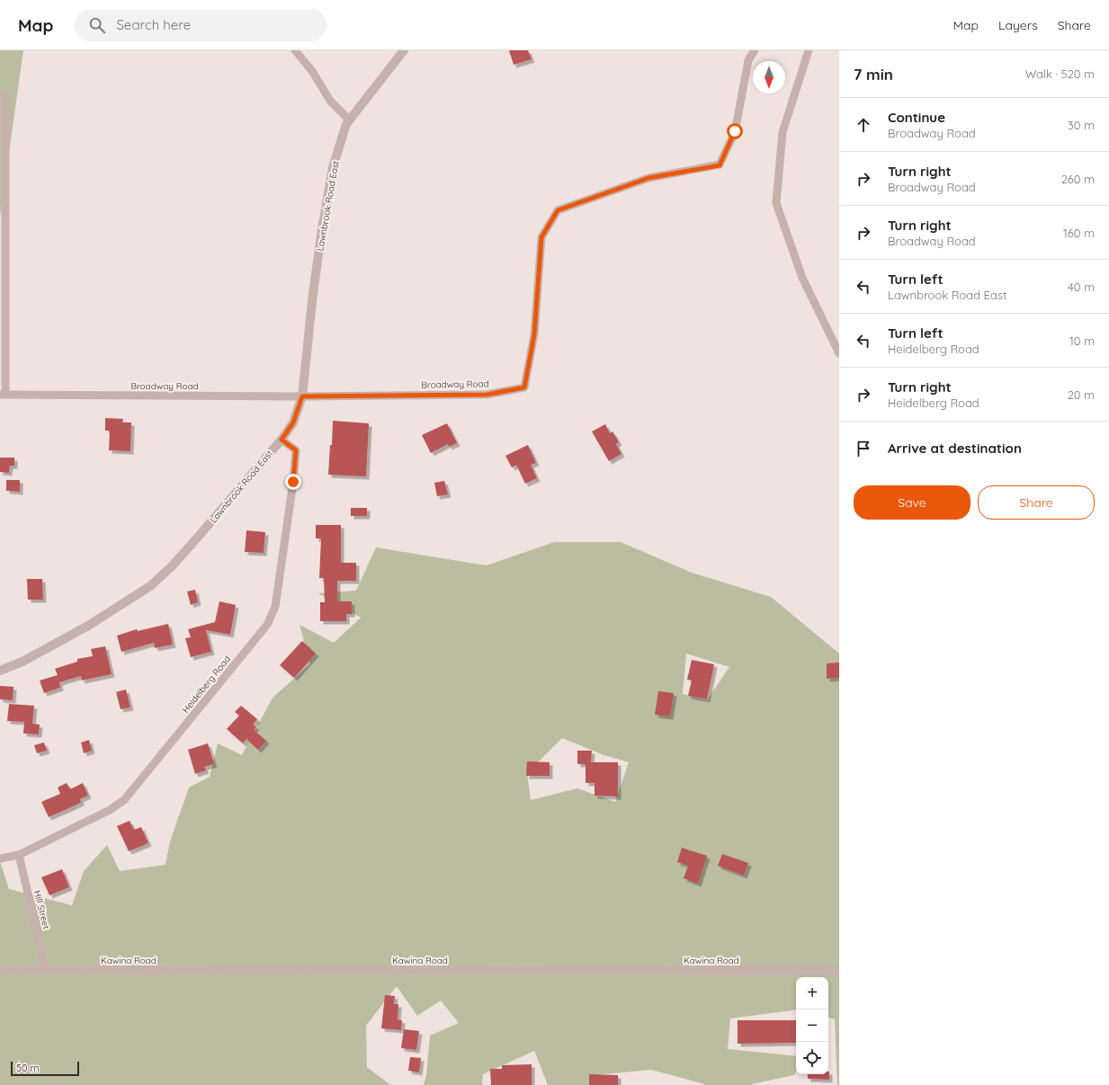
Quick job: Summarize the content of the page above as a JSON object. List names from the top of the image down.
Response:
{
  "streets": {
    "street": [
      "Lawnbrook Road East",
      "Broadway Road",
      "Heidelberg Road",
      "Hill Street",
      "Kawina Road"
    ]
  },
  "crossings": [
    ["Lawnbrook Road East", "Broadway Road"],
    ["Lawnbrook Road East", "Heidelberg Road"],
    ["Heidelberg Road", "Hill Street"],
    ["Hill Street", "Kawina Road"]
  ],
  "scale_bar": "50 m",
  "north": "bottom",
  "page": {
    "header": "Map",
    "search": "Search here",
    "nav": ["Map", "Layers", "Share"],
    "heading": ["7 min", "Walk · 520 m"],
    "list": [
      ["Continue", "Broadway Road", "30 m"],
      ["Turn right", "Broadway Road", "260 m"],
      ["Turn right", "Broadway Road", "160 m"],
      ["Turn left", "Lawnbrook Road East", "40 m"],
      ["Turn left", "Heidelberg Road", "10 m"],
      ["Turn right", "Heidelberg Road", "20 m"],
      "Arrive at destination"
    ],
    "buttons": ["Save", "Share"],
    "map_buttons": ["+", "−"],
    "scale": "50 m"
  }
}
